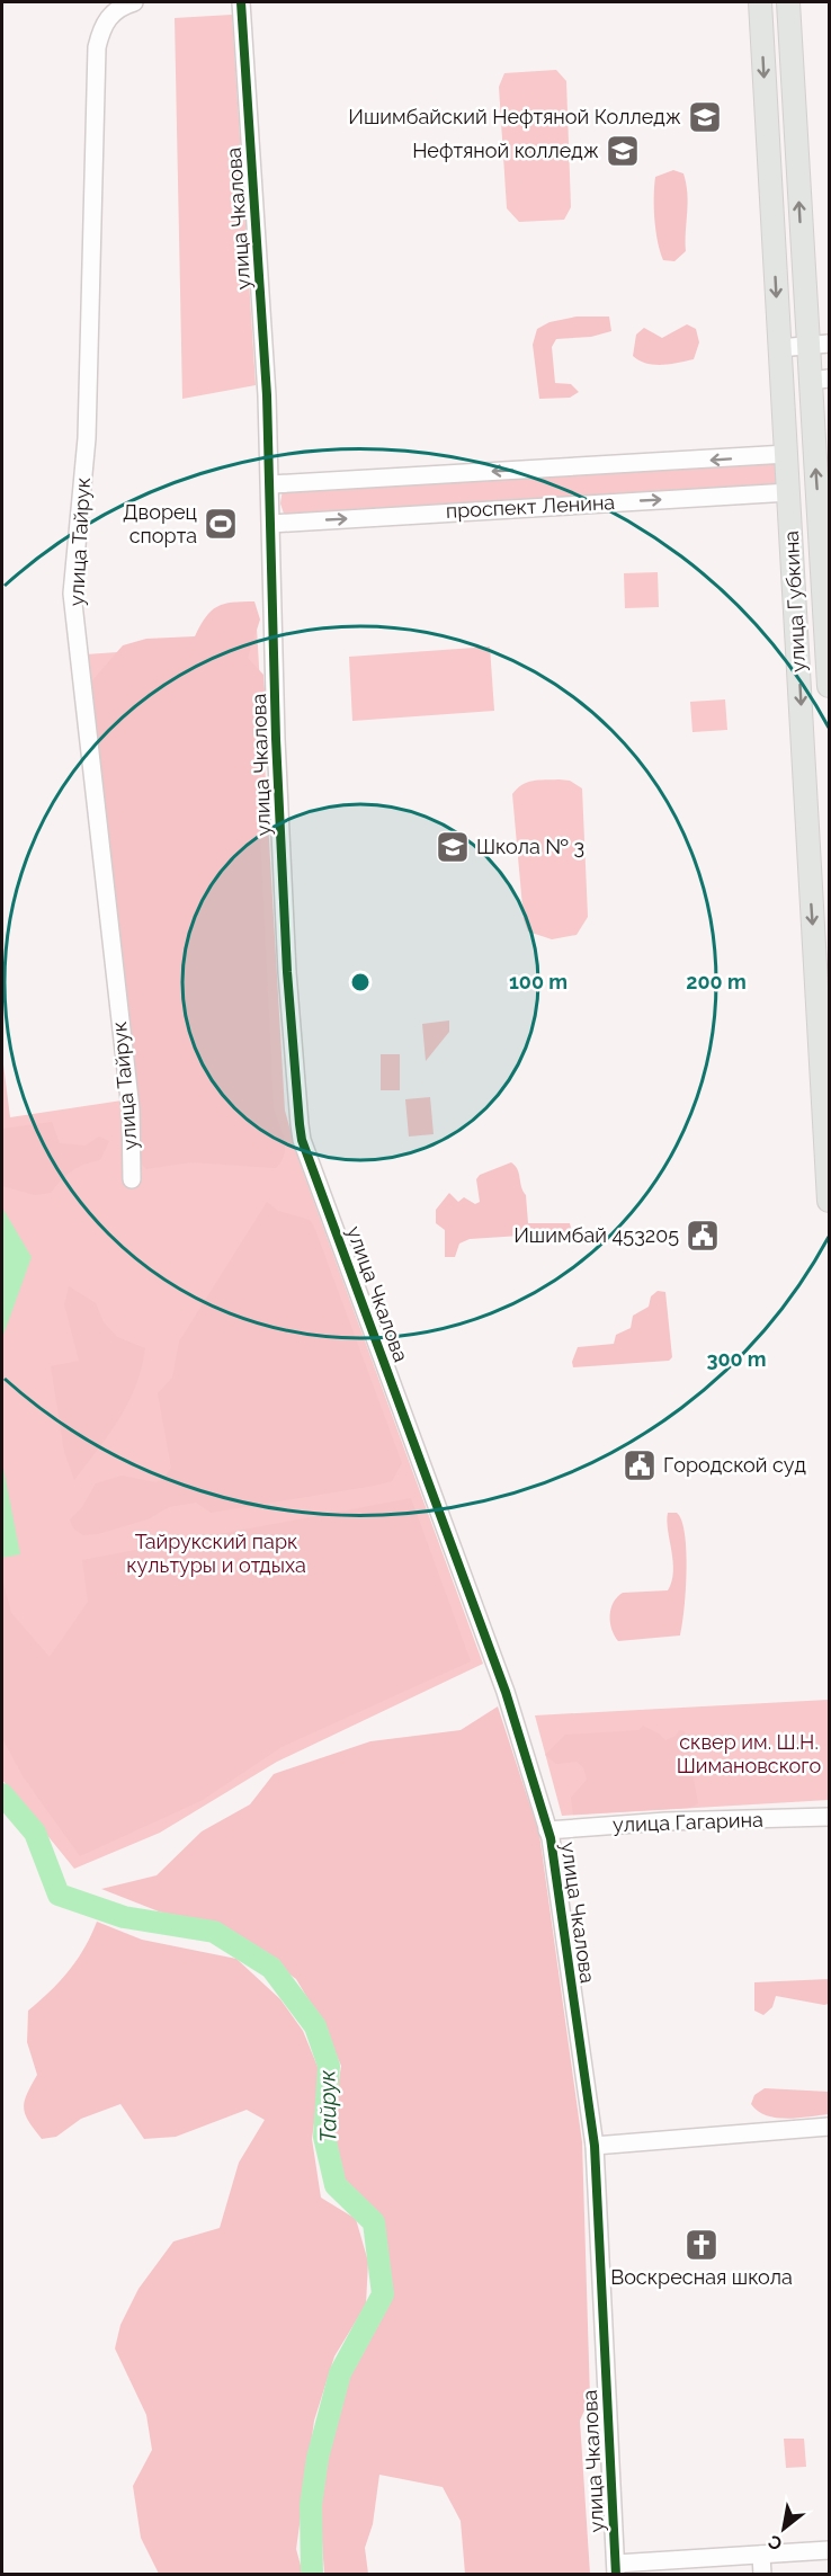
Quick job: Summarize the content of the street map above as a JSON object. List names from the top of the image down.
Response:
{
  "streets": {
    "main road": ["улица Губкина"],
    "street": [
      "улица Чкалова",
      "проспект Ленина",
      "улица Тайрук",
      "улица Гагарина"
    ]
  },
  "crossings": [
    ["улица Чкалова", "проспект Ленина"],
    ["улица Чкалова", "улица Гагарина"],
    ["проспект Ленина", "улица Губкина"]
  ],
  "water": ["Тайрук"],
  "parks": ["Тайрукский парк культуры и отдыха", "сквер им. Ш.Н. Шимановского"],
  "places": {
    "school or university": ["Ишимбайский Нефтяной Колледж", "Нефтяной колледж", "Школа № 3"],
    "sports": ["Дворец спорта"],
    "public building": ["Ишимбай 453205", "Городской суд"],
    "church": ["Воскресная школа"]
  },
  "north": "bottom left",
  "rings": ["100 m", "200 m", "300 m"]
}
